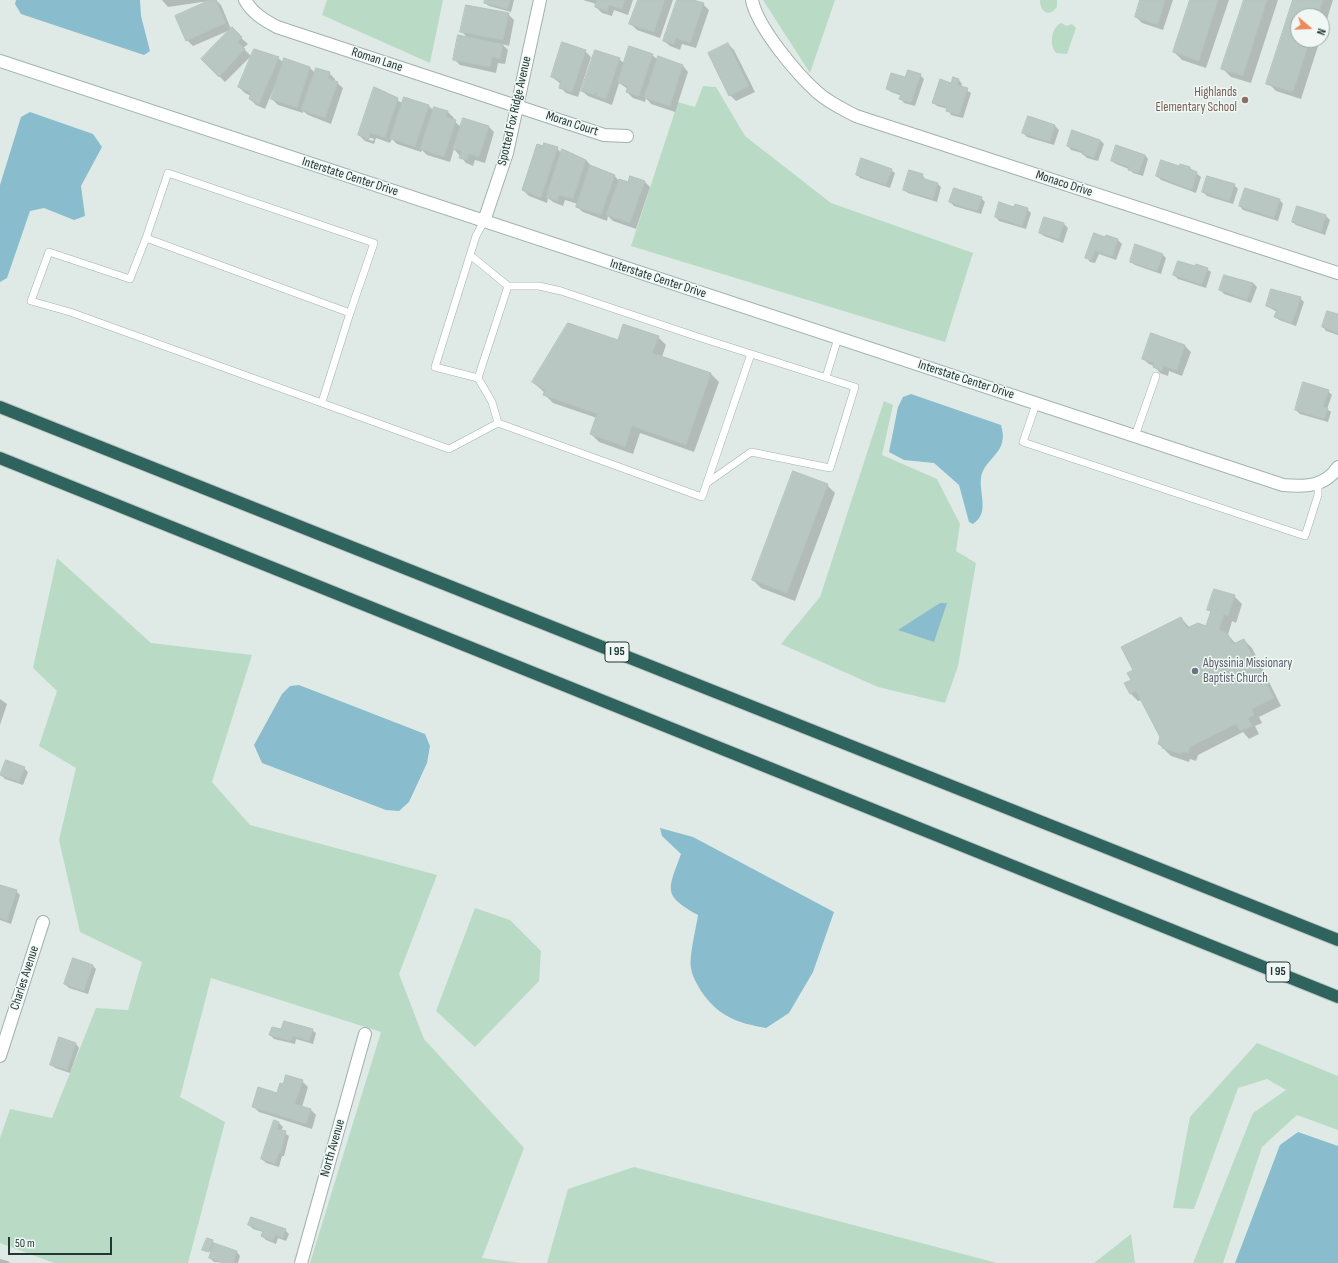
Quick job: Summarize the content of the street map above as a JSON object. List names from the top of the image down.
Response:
{
  "streets": {
    "highway": ["I 95"],
    "street": [
      "Roman Lane",
      "Spotted Fox Ridge Avenue",
      "Moran Court",
      "Interstate Center Drive",
      "Monaco Drive",
      "Charles Avenue",
      "North Avenue"
    ]
  },
  "crossings": [
    ["Roman Lane", "Spotted Fox Ridge Avenue"],
    ["Roman Lane", "Moran Court"],
    ["Spotted Fox Ridge Avenue", "Moran Court"],
    ["Spotted Fox Ridge Avenue", "Interstate Center Drive"]
  ],
  "places": ["Highlands Elementary School", "Abyssinia Missionary Baptist Church"],
  "scale_bar": "50 m",
  "north": "right"
}
